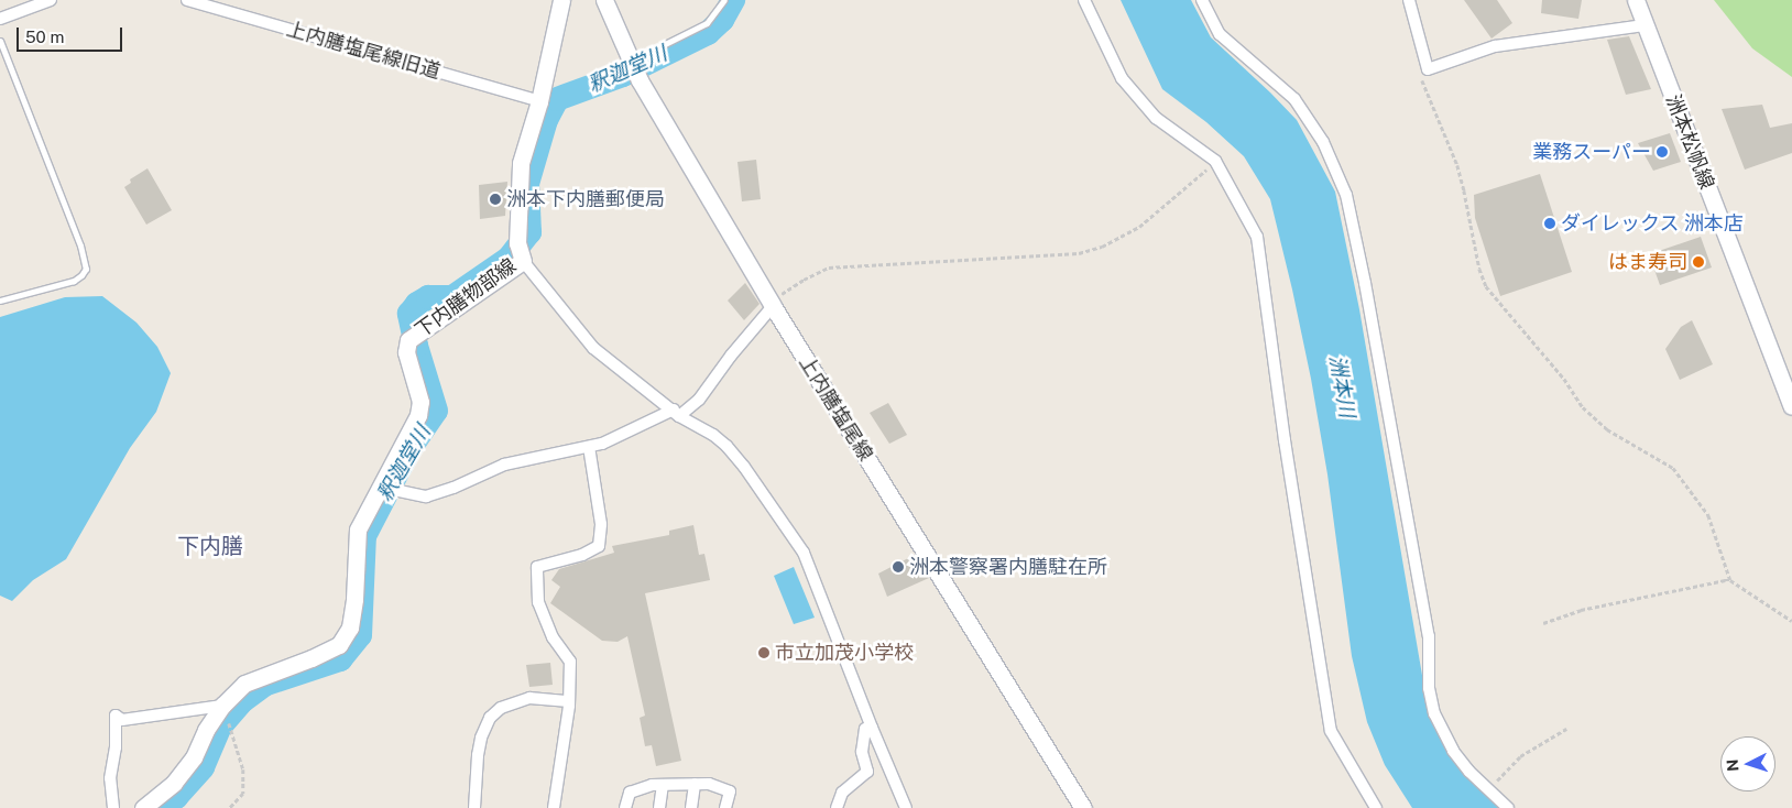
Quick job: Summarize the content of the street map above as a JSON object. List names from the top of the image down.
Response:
{
  "streets": {
    "main road": ["洲本松帆線", "下内膳物部線", "上内膳塩尾線"],
    "street": ["上内膳塩尾線旧道"]
  },
  "crossings": [
    ["上内膳塩尾線旧道", "下内膳物部線"]
  ],
  "districts": ["下内膳"],
  "water": ["釈迦堂川", "洲本川"],
  "places": [
    "業務スーパー",
    "洲本下内膳郵便局",
    "ダイレックス 洲本店",
    "はま寿司",
    "洲本警察署内膳駐在所",
    "市立加茂小学校"
  ],
  "scale_bar": "50 m",
  "north": "left"
}
